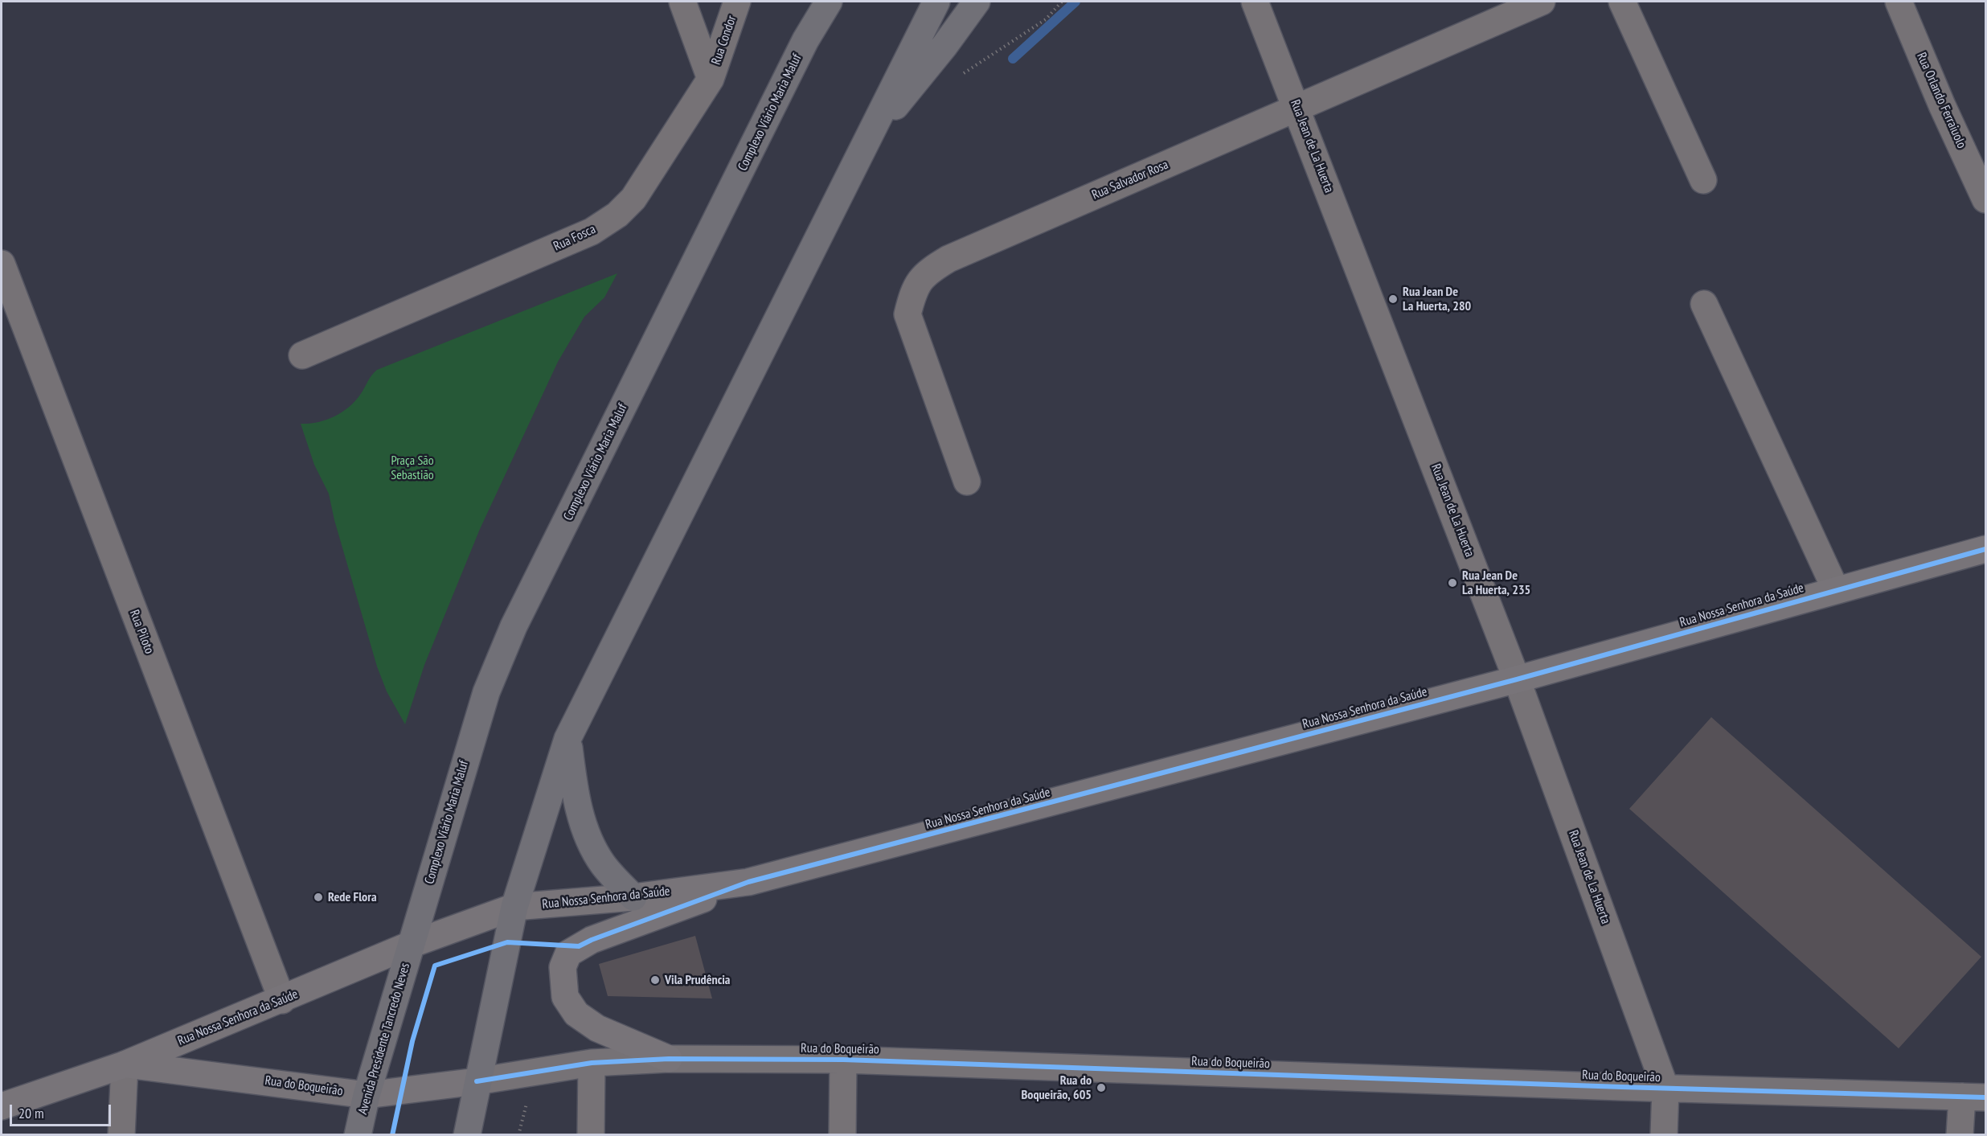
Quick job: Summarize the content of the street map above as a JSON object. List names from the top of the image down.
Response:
{
  "streets": {
    "highway": ["Complexo Viário Maria Maluf", "Avenida Presidente Tancredo Neves"],
    "main road": ["Rua Nossa Senhora da Saúde", "Rua do Boqueirão"],
    "street": [
      "Rua Condor",
      "Rua Orlando Ferraiuolo",
      "Rua Jean de La Huerta",
      "Rua Salvador Rosa",
      "Rua Fosca",
      "Rua Piloto"
    ]
  },
  "crossings": [
    ["Rua Condor", "Rua Fosca"],
    ["Complexo Viário Maria Maluf", "Rua Nossa Senhora da Saúde"],
    ["Complexo Viário Maria Maluf", "Avenida Presidente Tancredo Neves"],
    ["Rua Jean de La Huerta", "Rua Salvador Rosa"],
    ["Rua Jean de La Huerta", "Rua Nossa Senhora da Saúde"],
    ["Rua Jean de La Huerta", "Rua do Boqueirão"],
    ["Rua Nossa Senhora da Saúde", "Rua Piloto"],
    ["Rua Nossa Senhora da Saúde", "Avenida Presidente Tancredo Neves"],
    ["Rua Nossa Senhora da Saúde", "Rua do Boqueirão"],
    ["Avenida Presidente Tancredo Neves", "Rua do Boqueirão"]
  ],
  "parks": ["Praça São Sebastião"],
  "places": [
    "Rua Jean De La Huerta, 280",
    "Rua Jean De La Huerta, 235",
    "Rede Flora",
    "Vila Prudência",
    "Rua do Boqueirão, 605"
  ],
  "scale_bar": "20 m"
}
